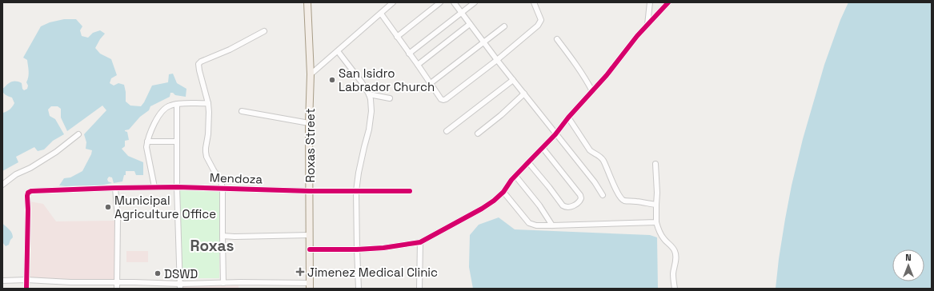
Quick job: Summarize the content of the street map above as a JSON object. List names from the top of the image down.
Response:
{
  "streets": {
    "main road": ["Roxas Street"],
    "street": ["Mendoza"]
  },
  "crossings": [
    ["Roxas Street", "Mendoza"]
  ],
  "districts": ["Roxas"],
  "places": {
    "other": ["San Isidro Labrador Church", "Municipal Agriculture Office", "DSWD"],
    "health": ["Jimenez Medical Clinic"]
  },
  "north": "top"
}
